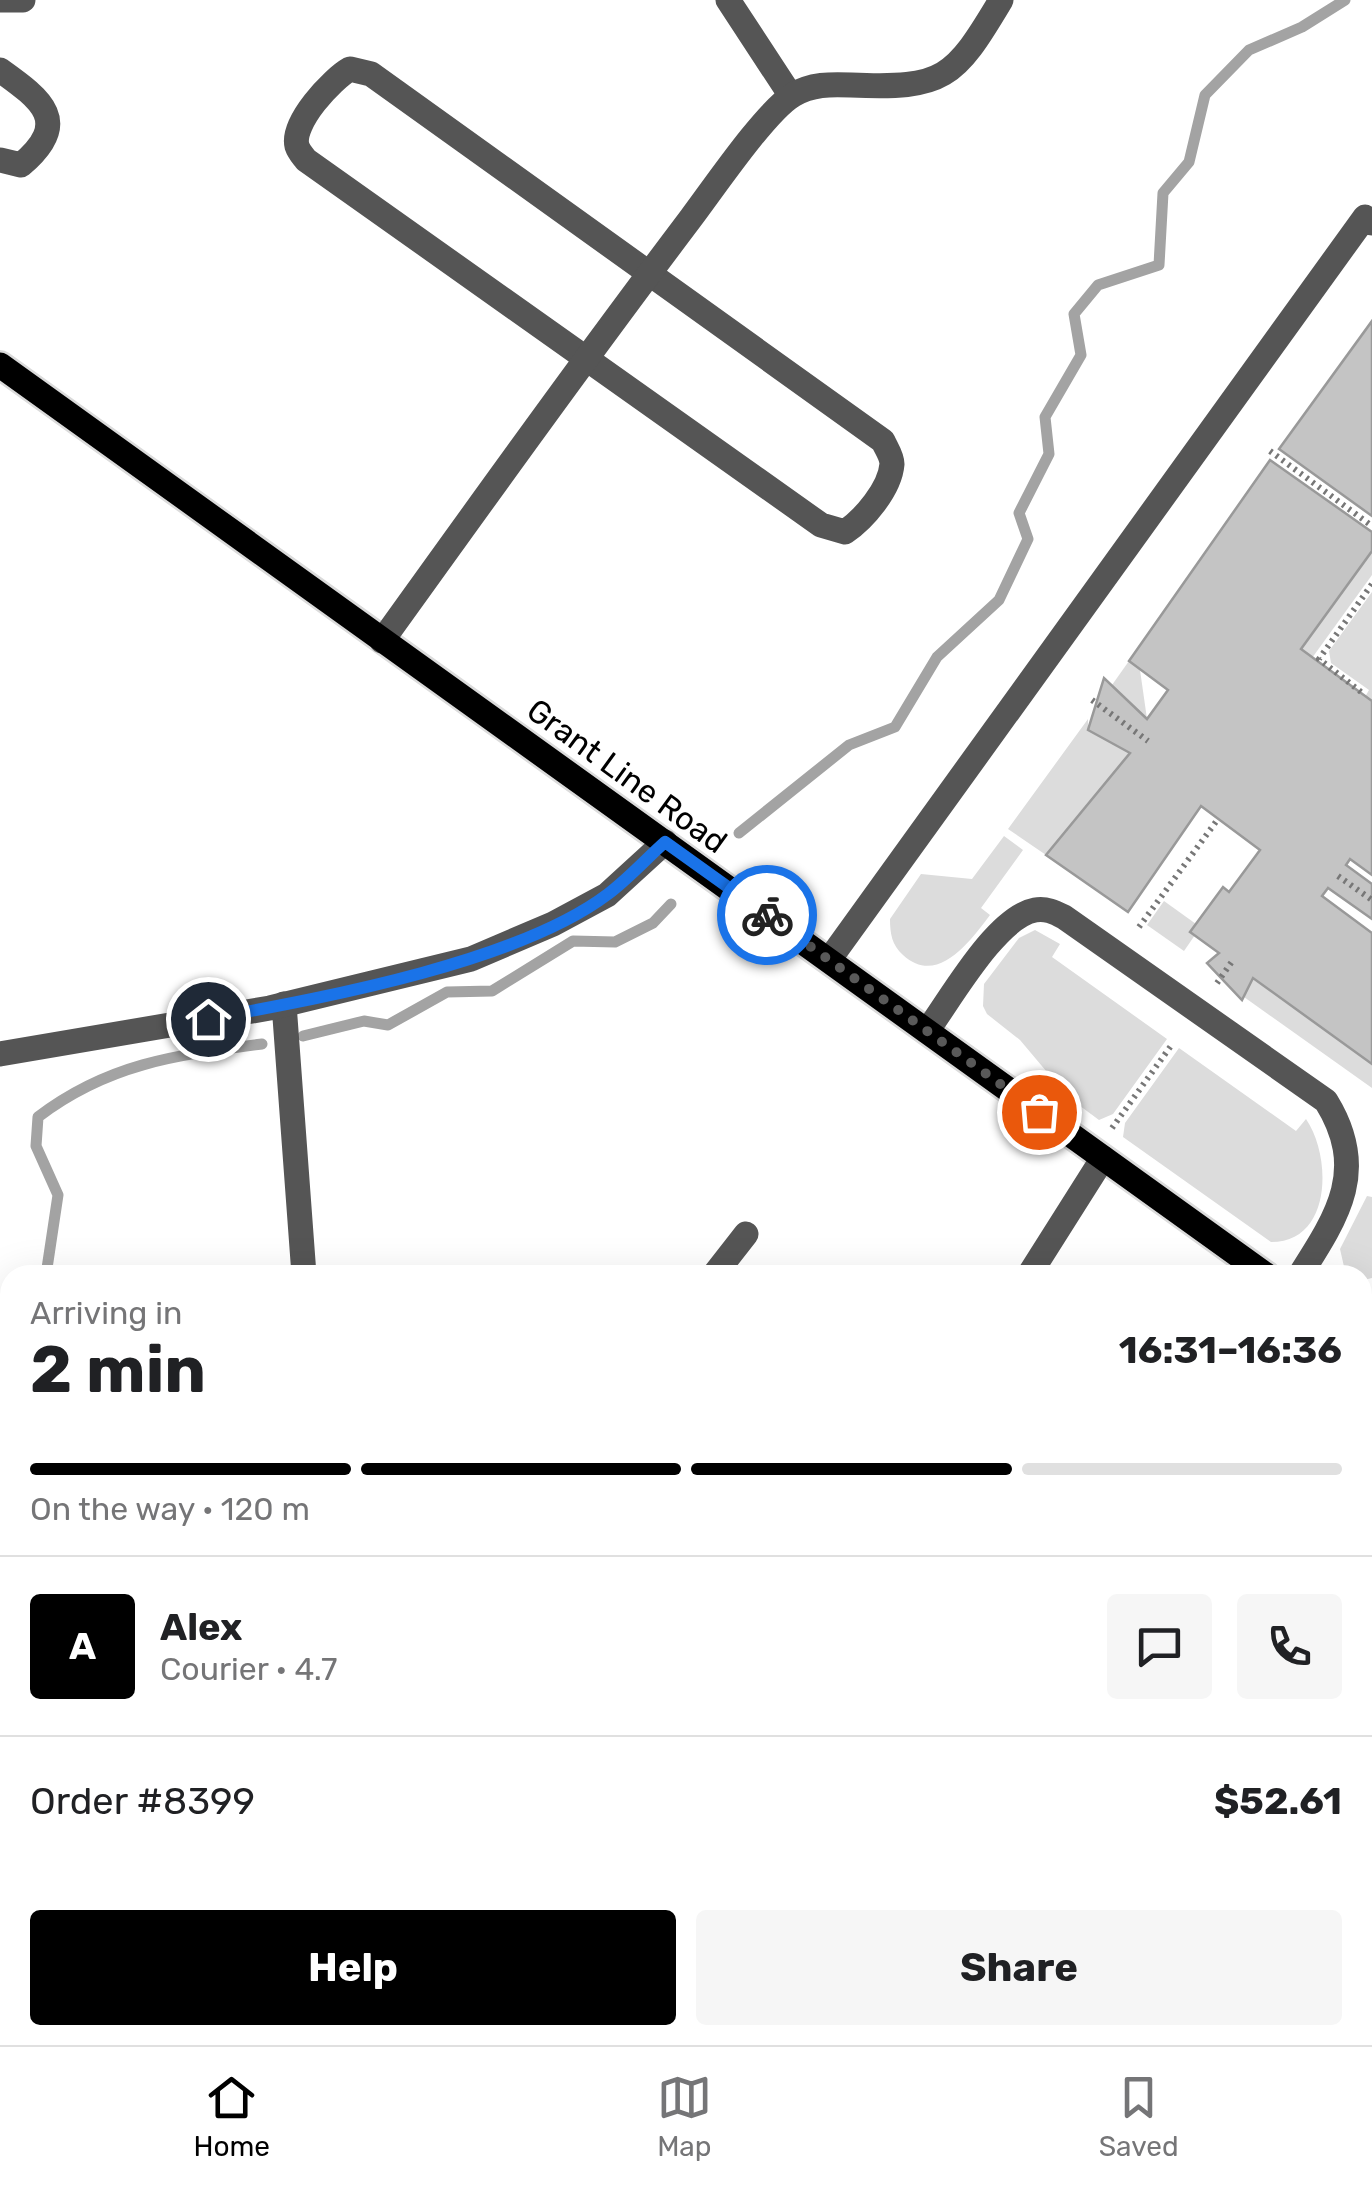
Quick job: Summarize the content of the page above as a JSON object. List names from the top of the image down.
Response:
{
  "streets": {
    "main road": ["Grant Line Road"]
  },
  "page": {
    "heading": ["2 min", "Arriving in", "16:31–16:36"],
    "panel": [
      "Alex",
      "Courier · 4.7",
      "Order #8399",
      "$52.61"
    ],
    "bar": "On the way · 120 m",
    "round": "A",
    "buttons": ["Help", "Share"],
    "tabs": ["Home", "Map", "Saved"]
  }
}
